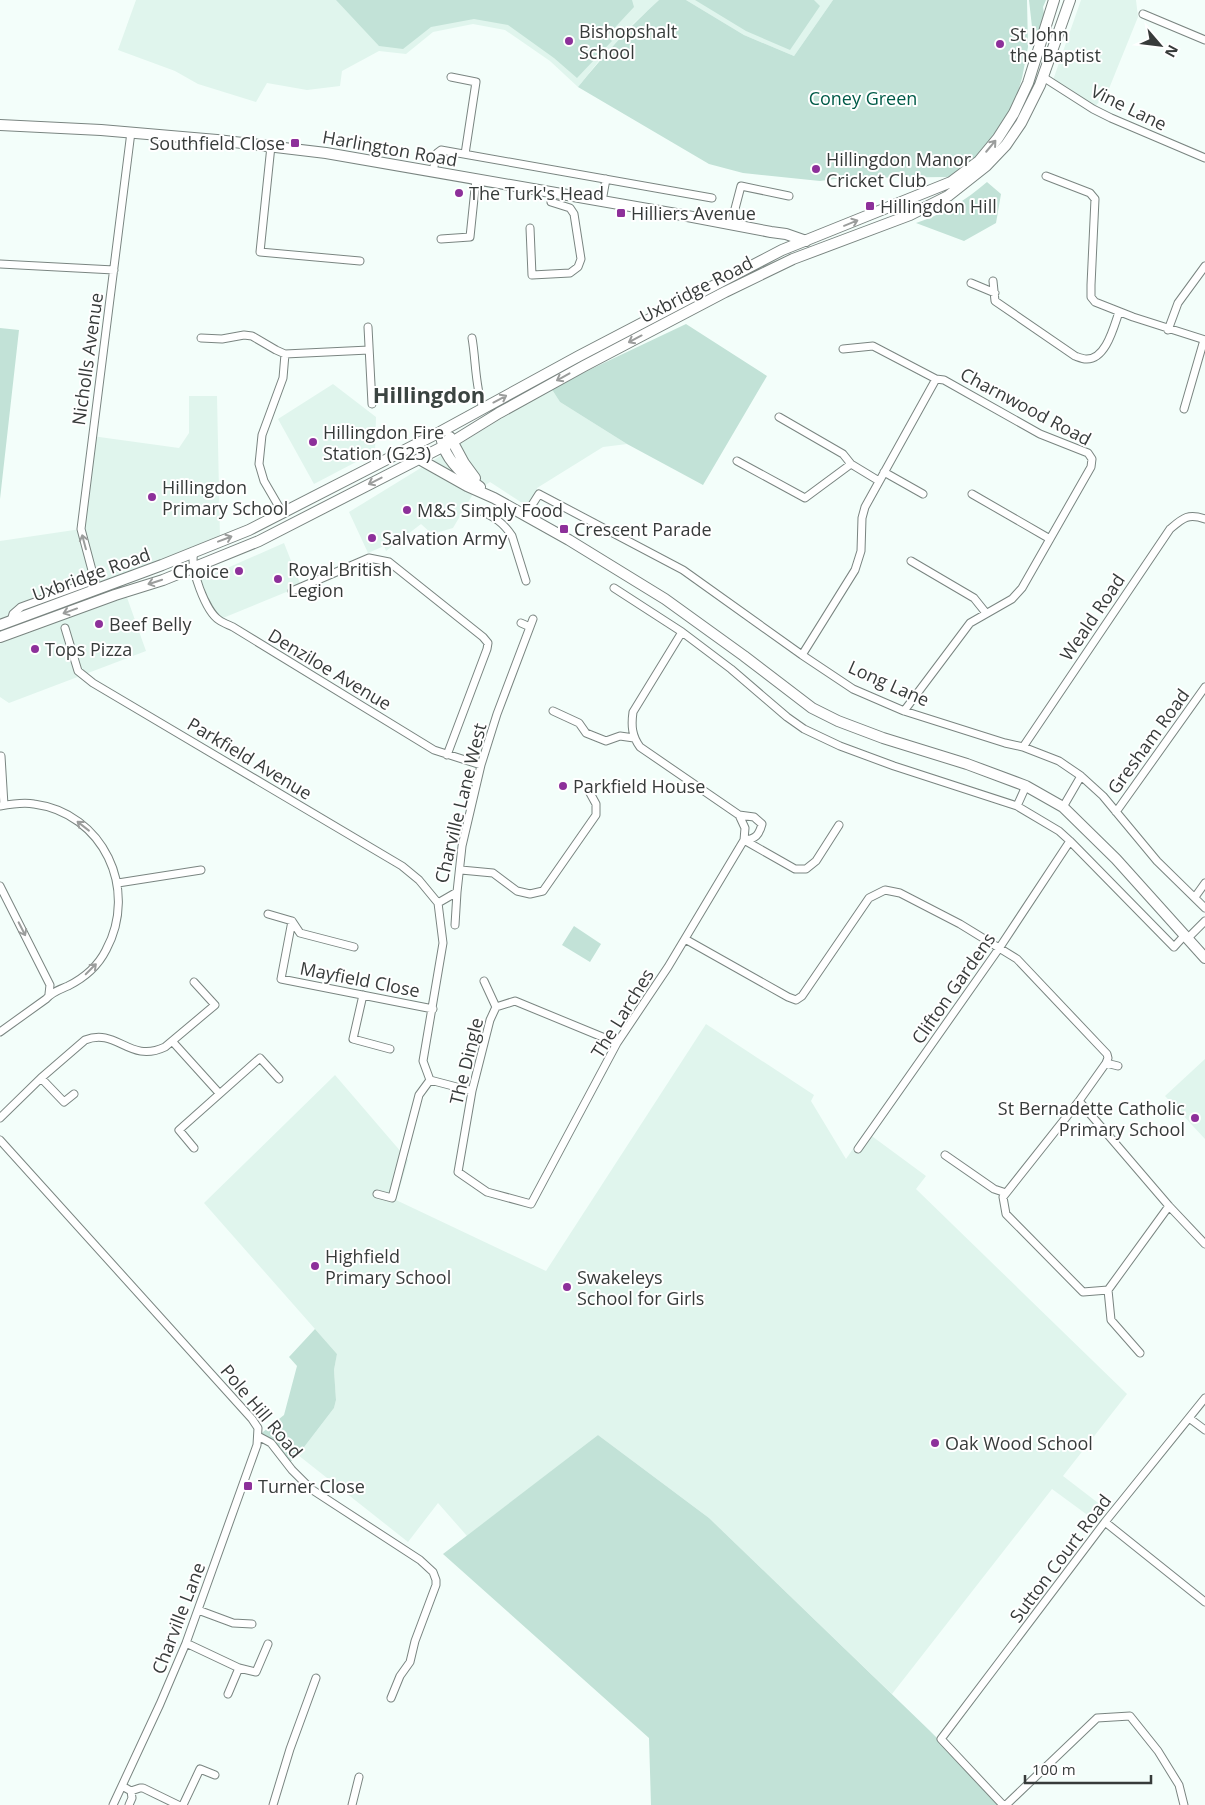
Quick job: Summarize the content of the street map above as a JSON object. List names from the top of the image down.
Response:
{
  "streets": {
    "main road": ["Harlington Road", "Uxbridge Road"],
    "street": [
      "Vine Lane",
      "Nicholls Avenue",
      "Charnwood Road",
      "Weald Road",
      "Denziloe Avenue",
      "Long Lane",
      "Gresham Road",
      "Parkfield Avenue",
      "Charville Lane West",
      "Mayfield Close",
      "Clifton Gardens",
      "The Larches",
      "The Dingle",
      "Pole Hill Road",
      "Sutton Court Road",
      "Charville Lane"
    ]
  },
  "crossings": [
    ["Vine Lane", "Uxbridge Road"],
    ["Harlington Road", "Uxbridge Road"],
    ["Harlington Road", "Nicholls Avenue"],
    ["Uxbridge Road", "Nicholls Avenue"],
    ["Uxbridge Road", "Denziloe Avenue"],
    ["Charnwood Road", "Long Lane"],
    ["Weald Road", "Long Lane"],
    ["Denziloe Avenue", "Charville Lane West"],
    ["Long Lane", "Gresham Road"],
    ["Parkfield Avenue", "Charville Lane West"],
    ["Charville Lane West", "Mayfield Close"],
    ["The Larches", "The Dingle"],
    ["Pole Hill Road", "Charville Lane"]
  ],
  "one_way": ["Nicholls Avenue"],
  "districts": ["Hillingdon"],
  "parks": ["Coney Green"],
  "places": {
    "other": [
      "Bishopshalt School",
      "St John the Baptist",
      "Hillingdon Manor Cricket Club",
      "The Turk's Head",
      "Hillingdon Fire Station (G23)",
      "Hillingdon Primary School",
      "M&S Simply Food",
      "Salvation Army",
      "Choice",
      "Royal British Legion",
      "Beef Belly",
      "Tops Pizza",
      "Parkfield House",
      "St Bernadette Catholic Primary School",
      "Highfield Primary School",
      "Swakeleys School for Girls",
      "Oak Wood School"
    ],
    "transit": [
      "Southfield Close",
      "Hillingdon Hill",
      "Hilliers Avenue",
      "Crescent Parade",
      "Turner Close"
    ]
  },
  "scale_bar": "100 m",
  "north": "bottom right"
}
